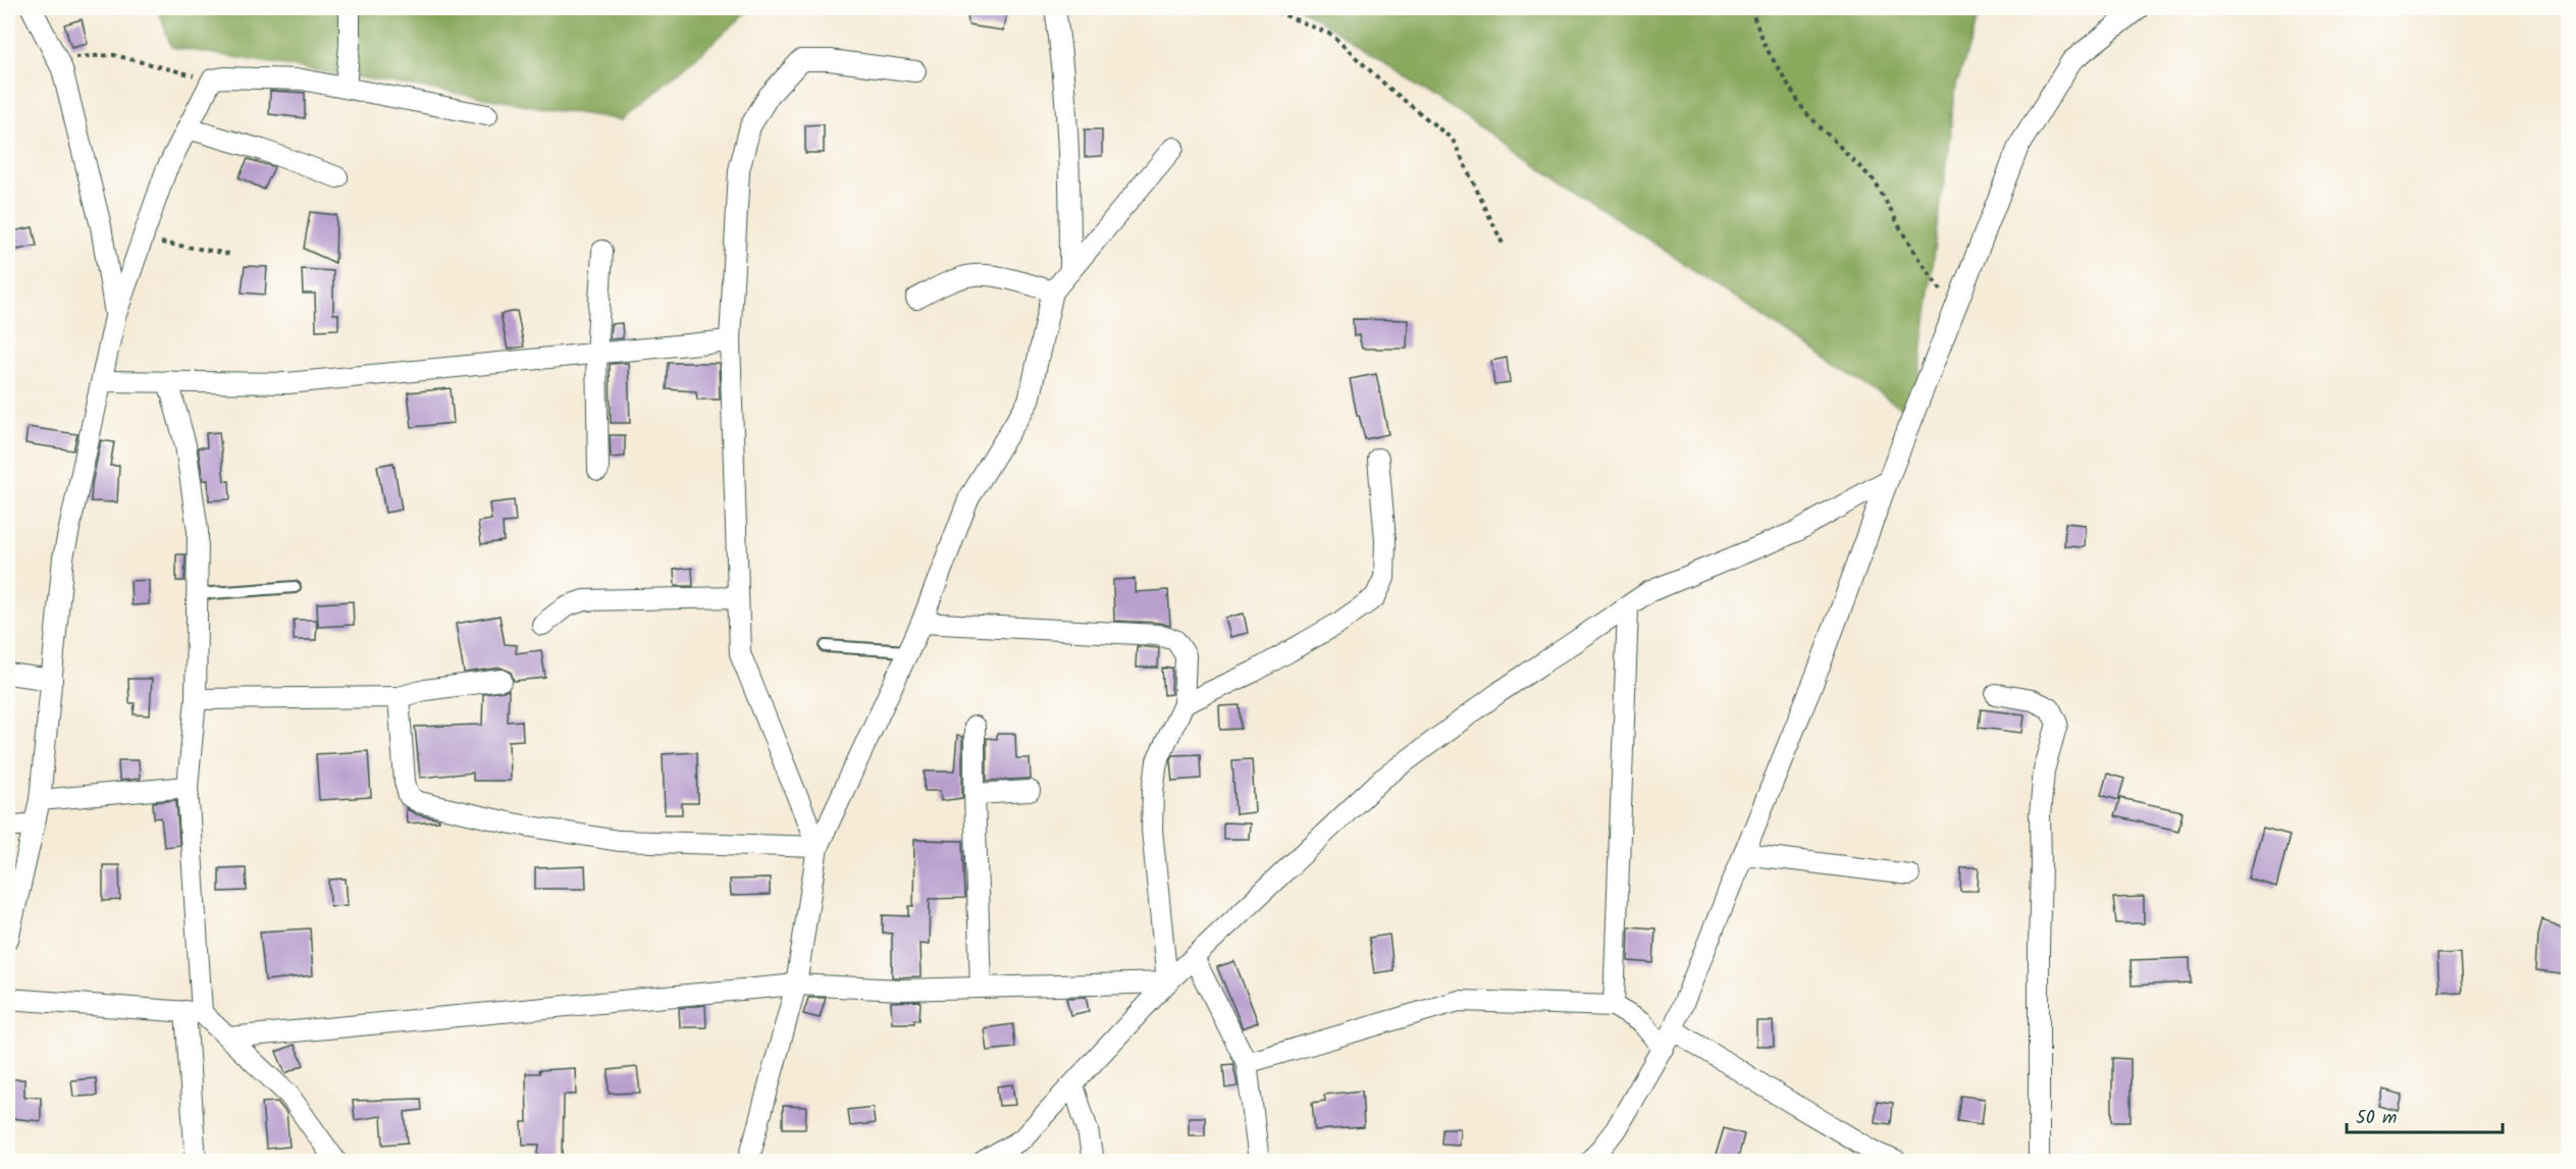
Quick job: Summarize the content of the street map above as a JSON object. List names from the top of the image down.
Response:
{
  "scale_bar": "50 m"
}
